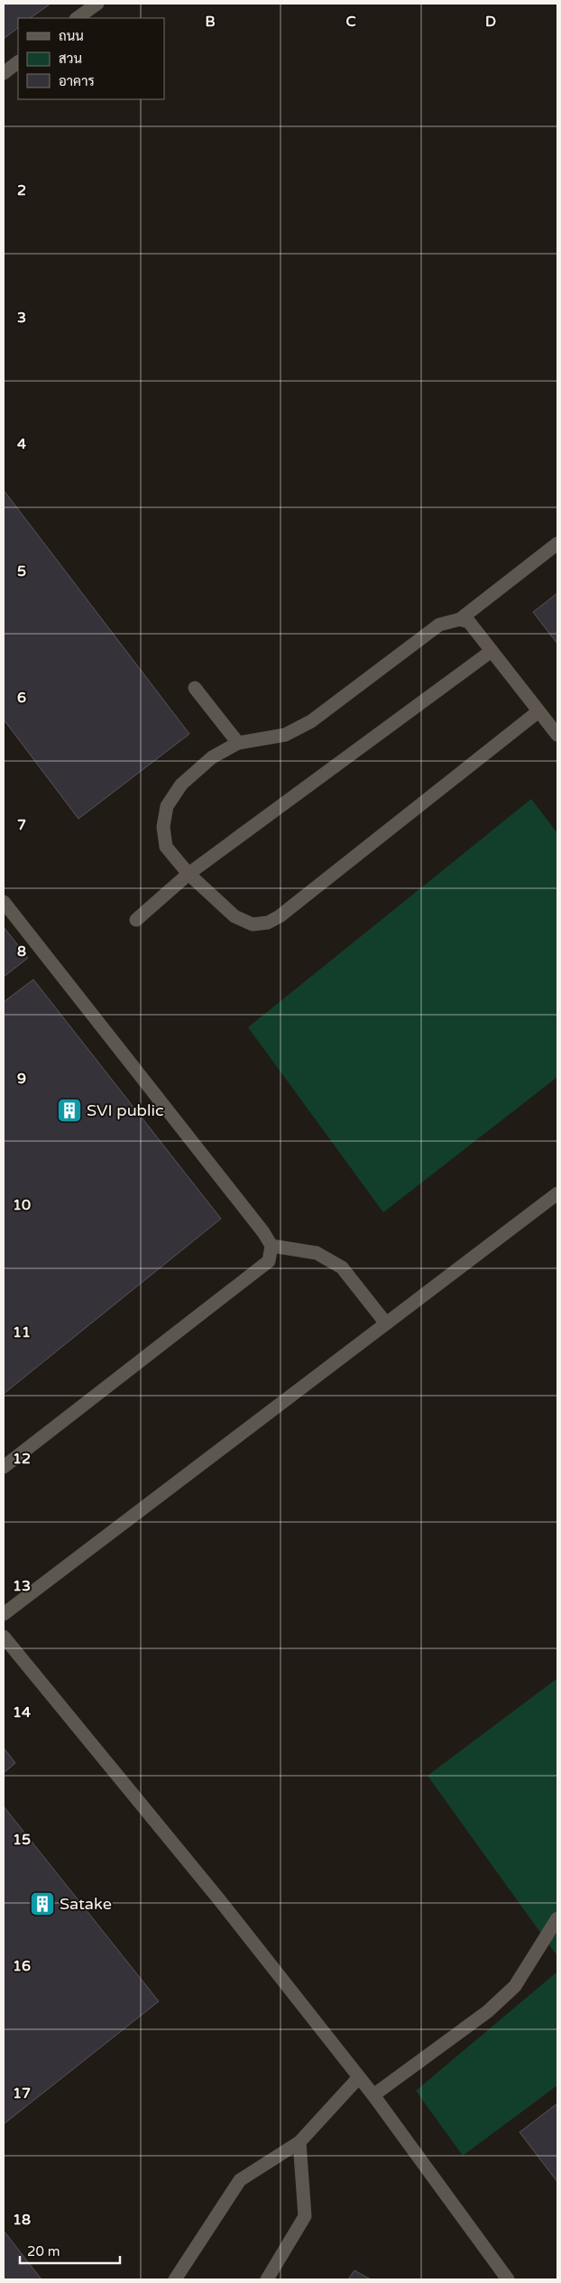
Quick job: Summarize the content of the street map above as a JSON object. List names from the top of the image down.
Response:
{
  "places": {
    "building": ["SVI public", "Satake"]
  },
  "legend": ["ถนน", "สวน", "อาคาร"],
  "scale_bar": "20 m",
  "grid": {
    "columns": ["B", "C", "D"],
    "rows": [
      "2",
      "3",
      "4",
      "5",
      "6",
      "7",
      "8",
      "9",
      "10",
      "11",
      "12",
      "13",
      "14",
      "15",
      "16",
      "17",
      "18"
    ]
  }
}
